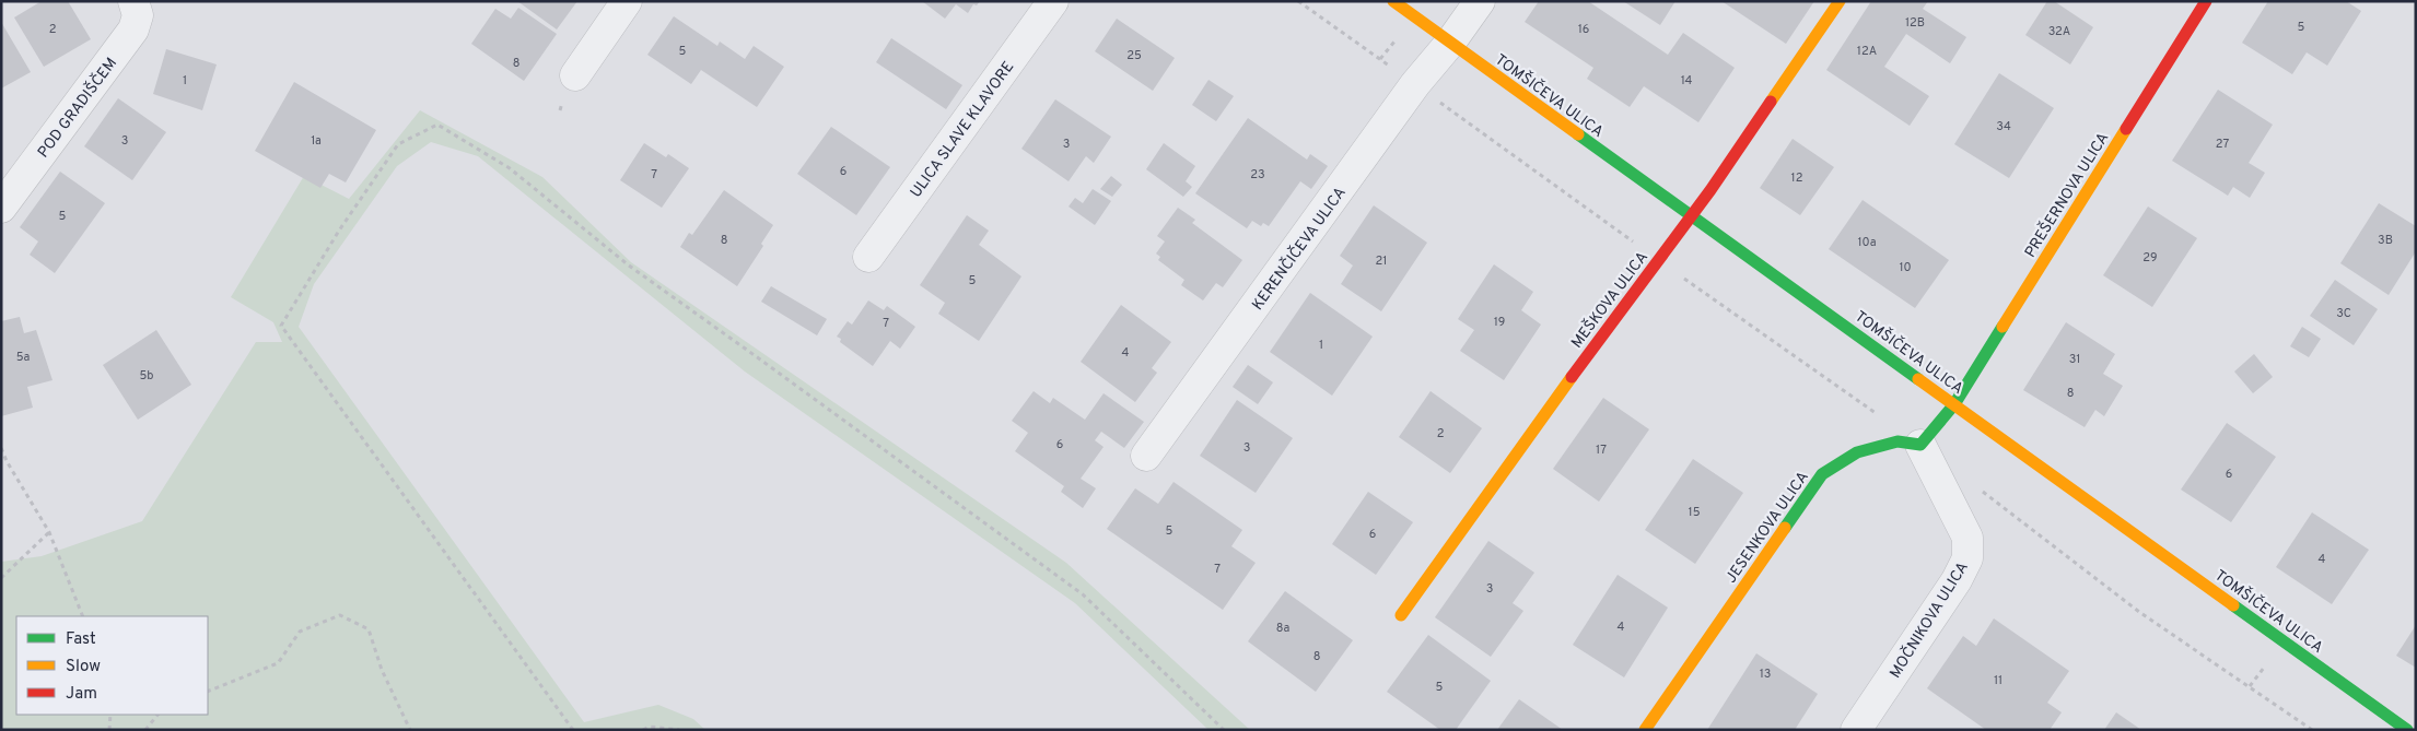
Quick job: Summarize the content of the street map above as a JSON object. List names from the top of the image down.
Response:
{
  "streets": {
    "street": [
      "TOMŠIČEVA ULICA",
      "POD GRADIŠČEM",
      "ULICA SLAVE KLAVORE",
      "PREŠERNOVA ULICA",
      "KERENČIČEVA ULICA",
      "MEŠKOVA ULICA",
      "JESENKOVA ULICA",
      "MOČNIKOVA ULICA"
    ]
  },
  "crossings": [
    ["TOMŠIČEVA ULICA", "PREŠERNOVA ULICA"],
    ["TOMŠIČEVA ULICA", "KERENČIČEVA ULICA"],
    ["TOMŠIČEVA ULICA", "MEŠKOVA ULICA"],
    ["JESENKOVA ULICA", "MOČNIKOVA ULICA"]
  ],
  "house_numbers": [
    "12B",
    "5",
    "2",
    "16",
    "32A",
    "5",
    "12A",
    "25",
    "8",
    "1",
    "14",
    "34",
    "3",
    "1a",
    "3",
    "27",
    "6",
    "7",
    "23",
    "12",
    "5",
    "8",
    "3B",
    "10a",
    "29",
    "21",
    "10",
    "5",
    "3C",
    "19",
    "7",
    "1",
    "4",
    "5a",
    "31",
    "5b",
    "8",
    "2",
    "6",
    "3",
    "17",
    "6",
    "15",
    "5",
    "6",
    "4",
    "7",
    "3",
    "4",
    "8a",
    "8",
    "13",
    "11",
    "5"
  ],
  "legend": ["Fast", "Slow", "Jam"]
}
